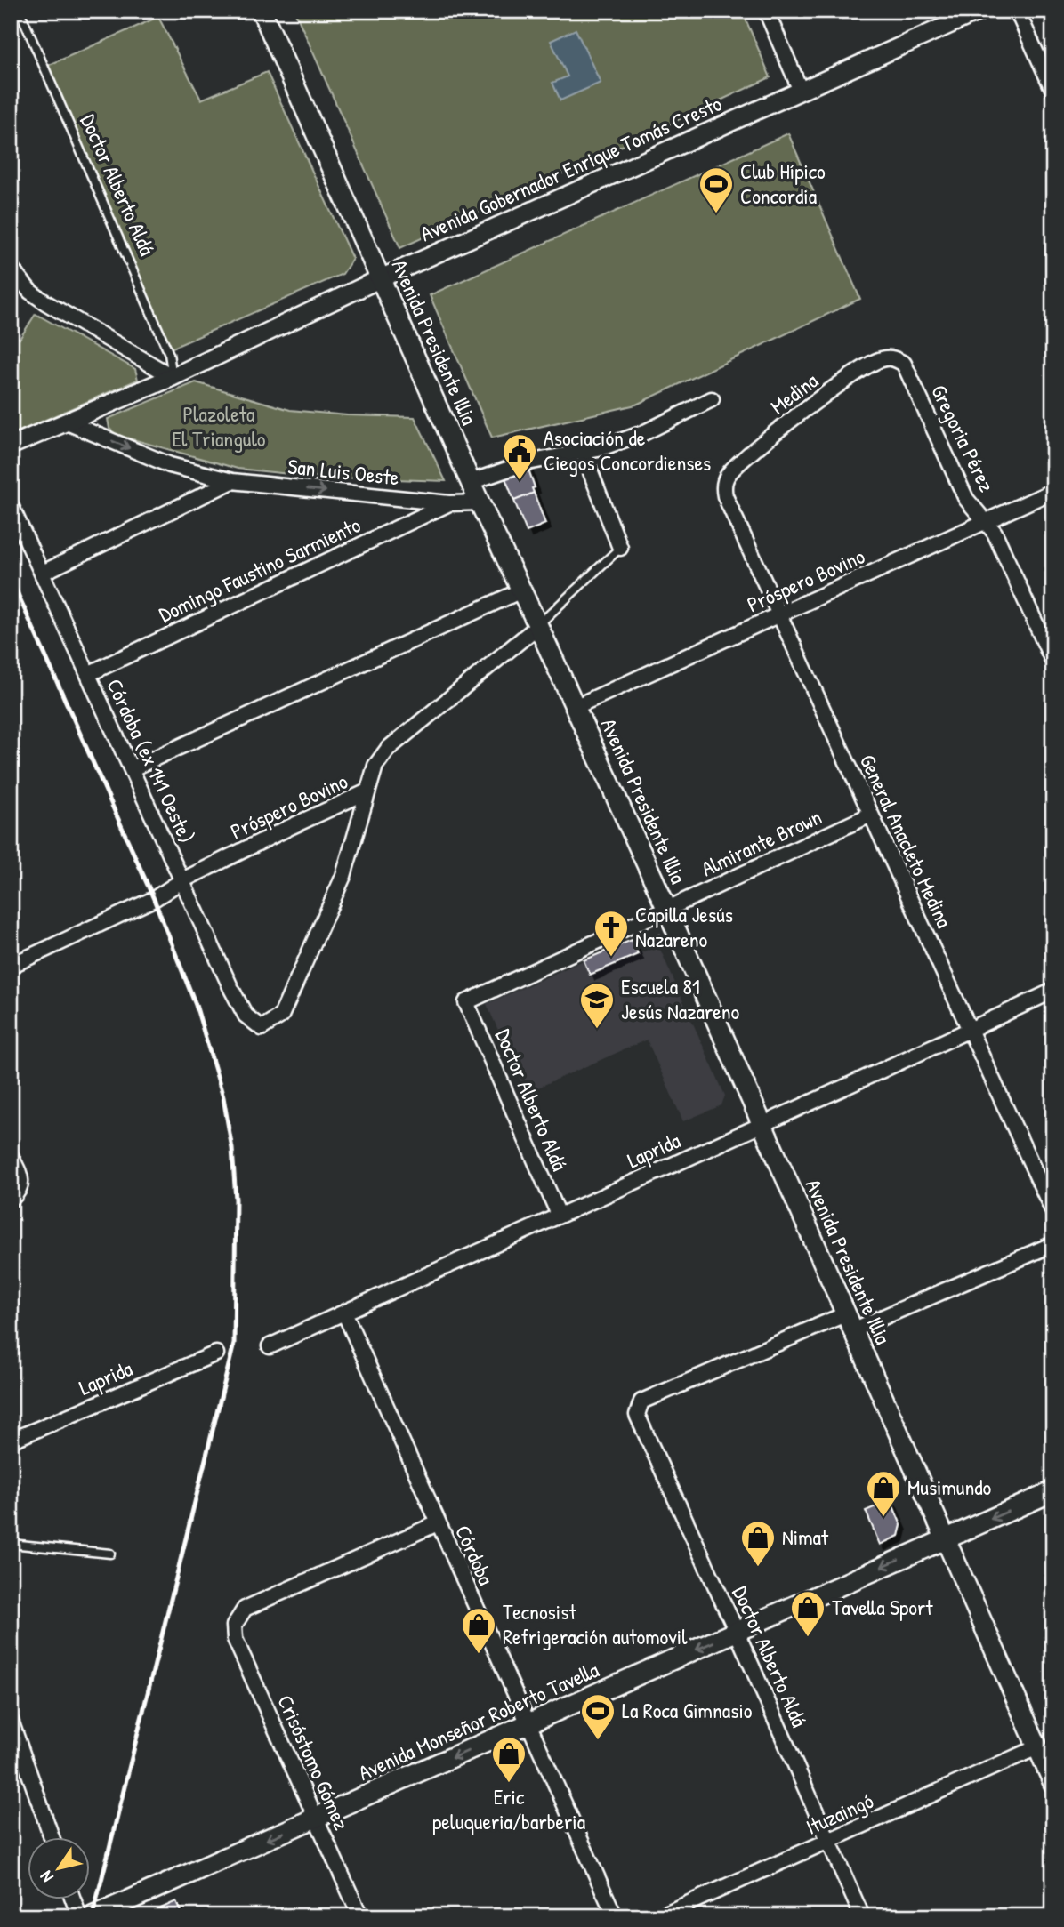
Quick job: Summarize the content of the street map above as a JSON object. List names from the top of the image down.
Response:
{
  "streets": {
    "main road": ["Avenida Presidente Illia", "Avenida Monseñor Roberto Tavella"],
    "street": [
      "Avenida Gobernador Enrique Tomás Cresto",
      "Doctor Alberto Aldá",
      "Medina",
      "Gregoria Pérez",
      "San Luis Oeste",
      "Domingo Faustino Sarmiento",
      "Próspero Bovino",
      "Córdoba (ex 141 Oeste)",
      "General Anacleto Medina",
      "Almirante Brown",
      "Laprida",
      "Córdoba",
      "Crisóstomo Gómez",
      "Ituzaingó"
    ]
  },
  "crossings": [
    ["Avenida Gobernador Enrique Tomás Cresto", "Doctor Alberto Aldá"],
    ["Avenida Gobernador Enrique Tomás Cresto", "Avenida Presidente Illia"],
    ["Avenida Gobernador Enrique Tomás Cresto", "San Luis Oeste"],
    ["Doctor Alberto Aldá", "Avenida Presidente Illia"],
    ["Doctor Alberto Aldá", "Almirante Brown"],
    ["Doctor Alberto Aldá", "Laprida"],
    ["Doctor Alberto Aldá", "Avenida Monseñor Roberto Tavella"],
    ["Doctor Alberto Aldá", "Ituzaingó"],
    ["Avenida Presidente Illia", "San Luis Oeste"],
    ["Avenida Presidente Illia", "Próspero Bovino"],
    ["Avenida Presidente Illia", "Almirante Brown"],
    ["Avenida Presidente Illia", "Laprida"],
    ["Avenida Presidente Illia", "Avenida Monseñor Roberto Tavella"],
    ["Avenida Presidente Illia", "Ituzaingó"],
    ["Medina", "Gregoria Pérez"],
    ["Medina", "General Anacleto Medina"],
    ["Gregoria Pérez", "Próspero Bovino"],
    ["San Luis Oeste", "Domingo Faustino Sarmiento"],
    ["Domingo Faustino Sarmiento", "Córdoba (ex 141 Oeste)"],
    ["Próspero Bovino", "Córdoba (ex 141 Oeste)"],
    ["Próspero Bovino", "General Anacleto Medina"],
    ["General Anacleto Medina", "Almirante Brown"],
    ["General Anacleto Medina", "Laprida"],
    ["Laprida", "Córdoba"],
    ["Córdoba", "Avenida Monseñor Roberto Tavella"],
    ["Córdoba", "Crisóstomo Gómez"],
    ["Avenida Monseñor Roberto Tavella", "Crisóstomo Gómez"]
  ],
  "one_way": ["San Luis Oeste", "Avenida Monseñor Roberto Tavella"],
  "parks": ["Plazoleta El Triangulo"],
  "places": {
    "sports": ["Club Hípico Concordia", "La Roca Gimnasio"],
    "public building": ["Asociación de Ciegos Concordienses"],
    "church": ["Capilla Jesús Nazareno"],
    "school or university": ["Escuela 81 Jesús Nazareno"],
    "shop": [
      "Musimundo",
      "Nimat",
      "Tavella Sport",
      "Tecnosist Refrigeración automovil",
      "Eric peluqueria/barberia"
    ]
  },
  "north": "bottom left"
}
